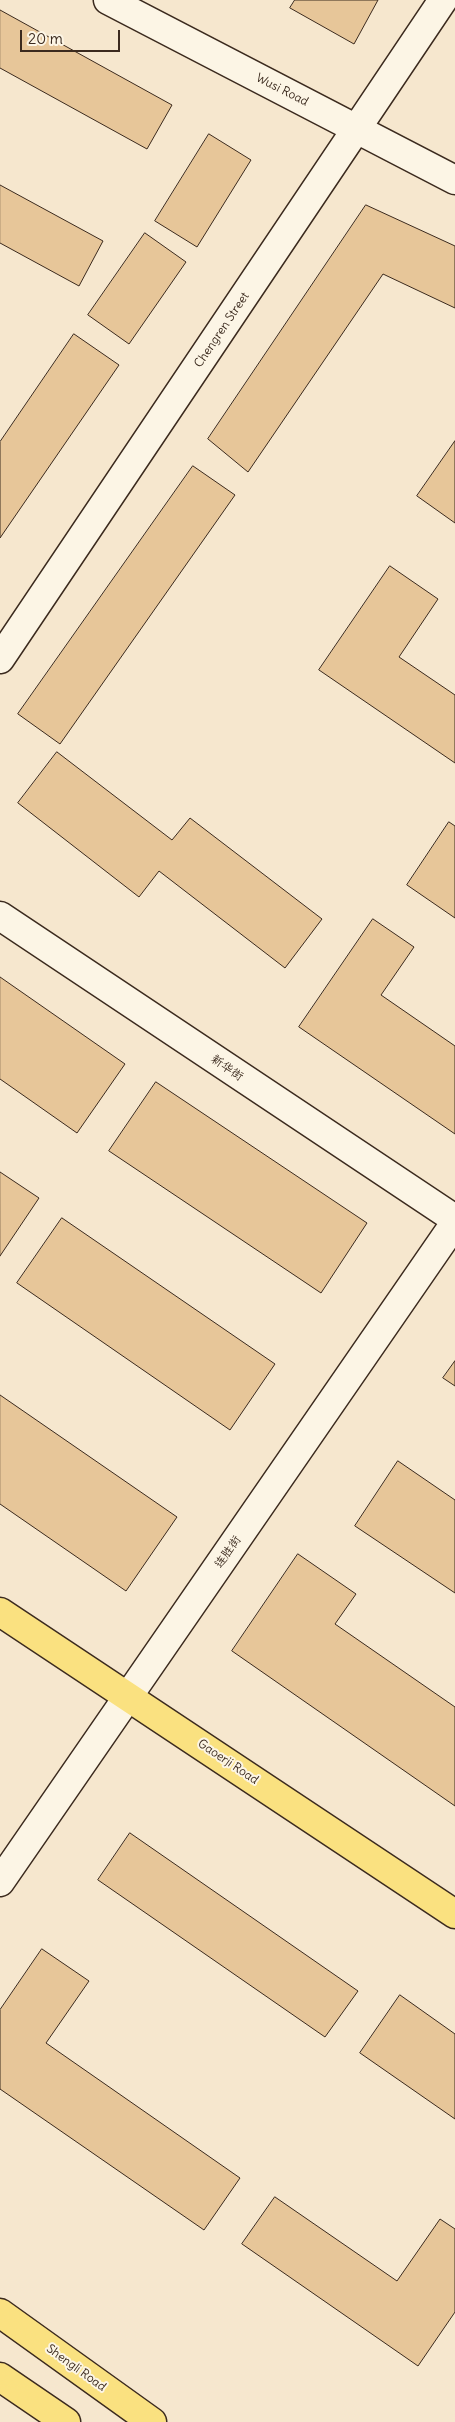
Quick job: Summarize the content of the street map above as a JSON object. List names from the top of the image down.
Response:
{
  "streets": {
    "main road": ["Gaoerji Road", "Shengli Road"],
    "street": [
      "Wusi Road",
      "Chengren Street",
      "新华街",
      "连胜街"
    ]
  },
  "crossings": [
    ["Wusi Road", "Chengren Street"],
    ["新华街", "连胜街"],
    ["连胜街", "Gaoerji Road"]
  ],
  "scale_bar": "20 m"
}
